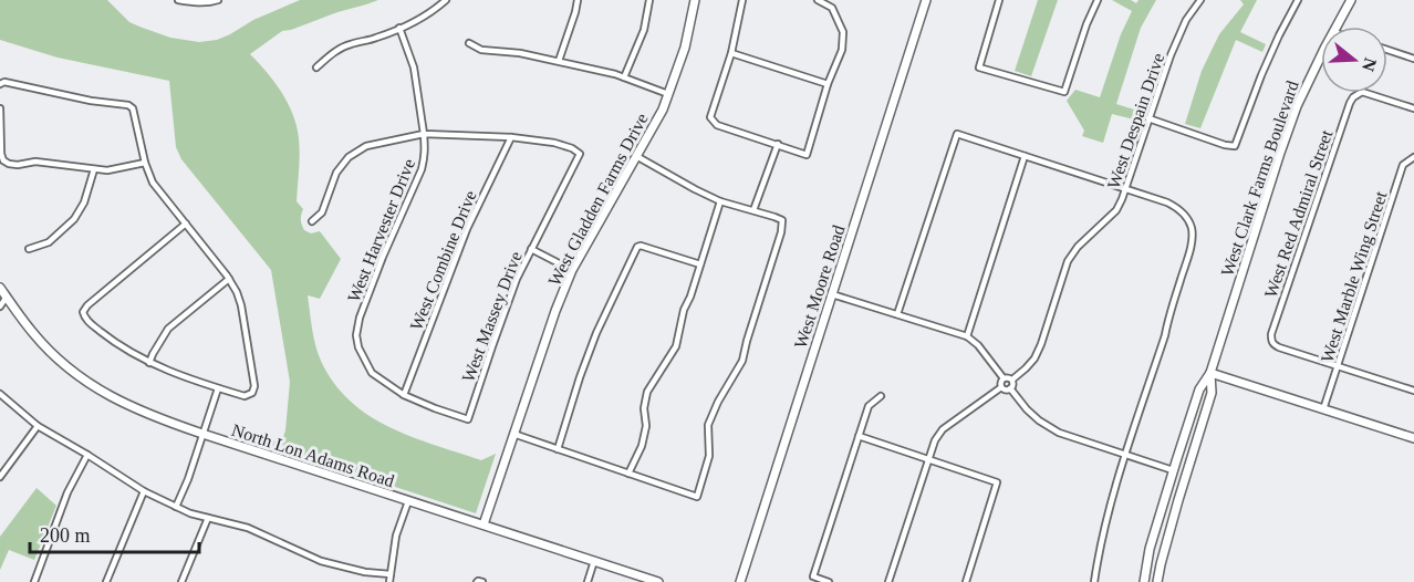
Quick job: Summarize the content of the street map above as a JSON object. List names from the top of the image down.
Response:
{
  "streets": {
    "street": [
      "West Despain Drive",
      "West Clark Farms Boulevard",
      "West Gladden Farms Drive",
      "West Red Admiral Street",
      "West Harvester Drive",
      "West Combine Drive",
      "West Marble Wing Street",
      "West Moore Road",
      "West Massey Drive",
      "North Lon Adams Road"
    ]
  },
  "crossings": [
    ["West Gladden Farms Drive", "North Lon Adams Road"],
    ["West Red Admiral Street", "West Marble Wing Street"],
    ["West Harvester Drive", "West Combine Drive"],
    ["West Harvester Drive", "West Massey Drive"],
    ["West Combine Drive", "West Massey Drive"]
  ],
  "scale_bar": "200 m",
  "north": "right"
}
